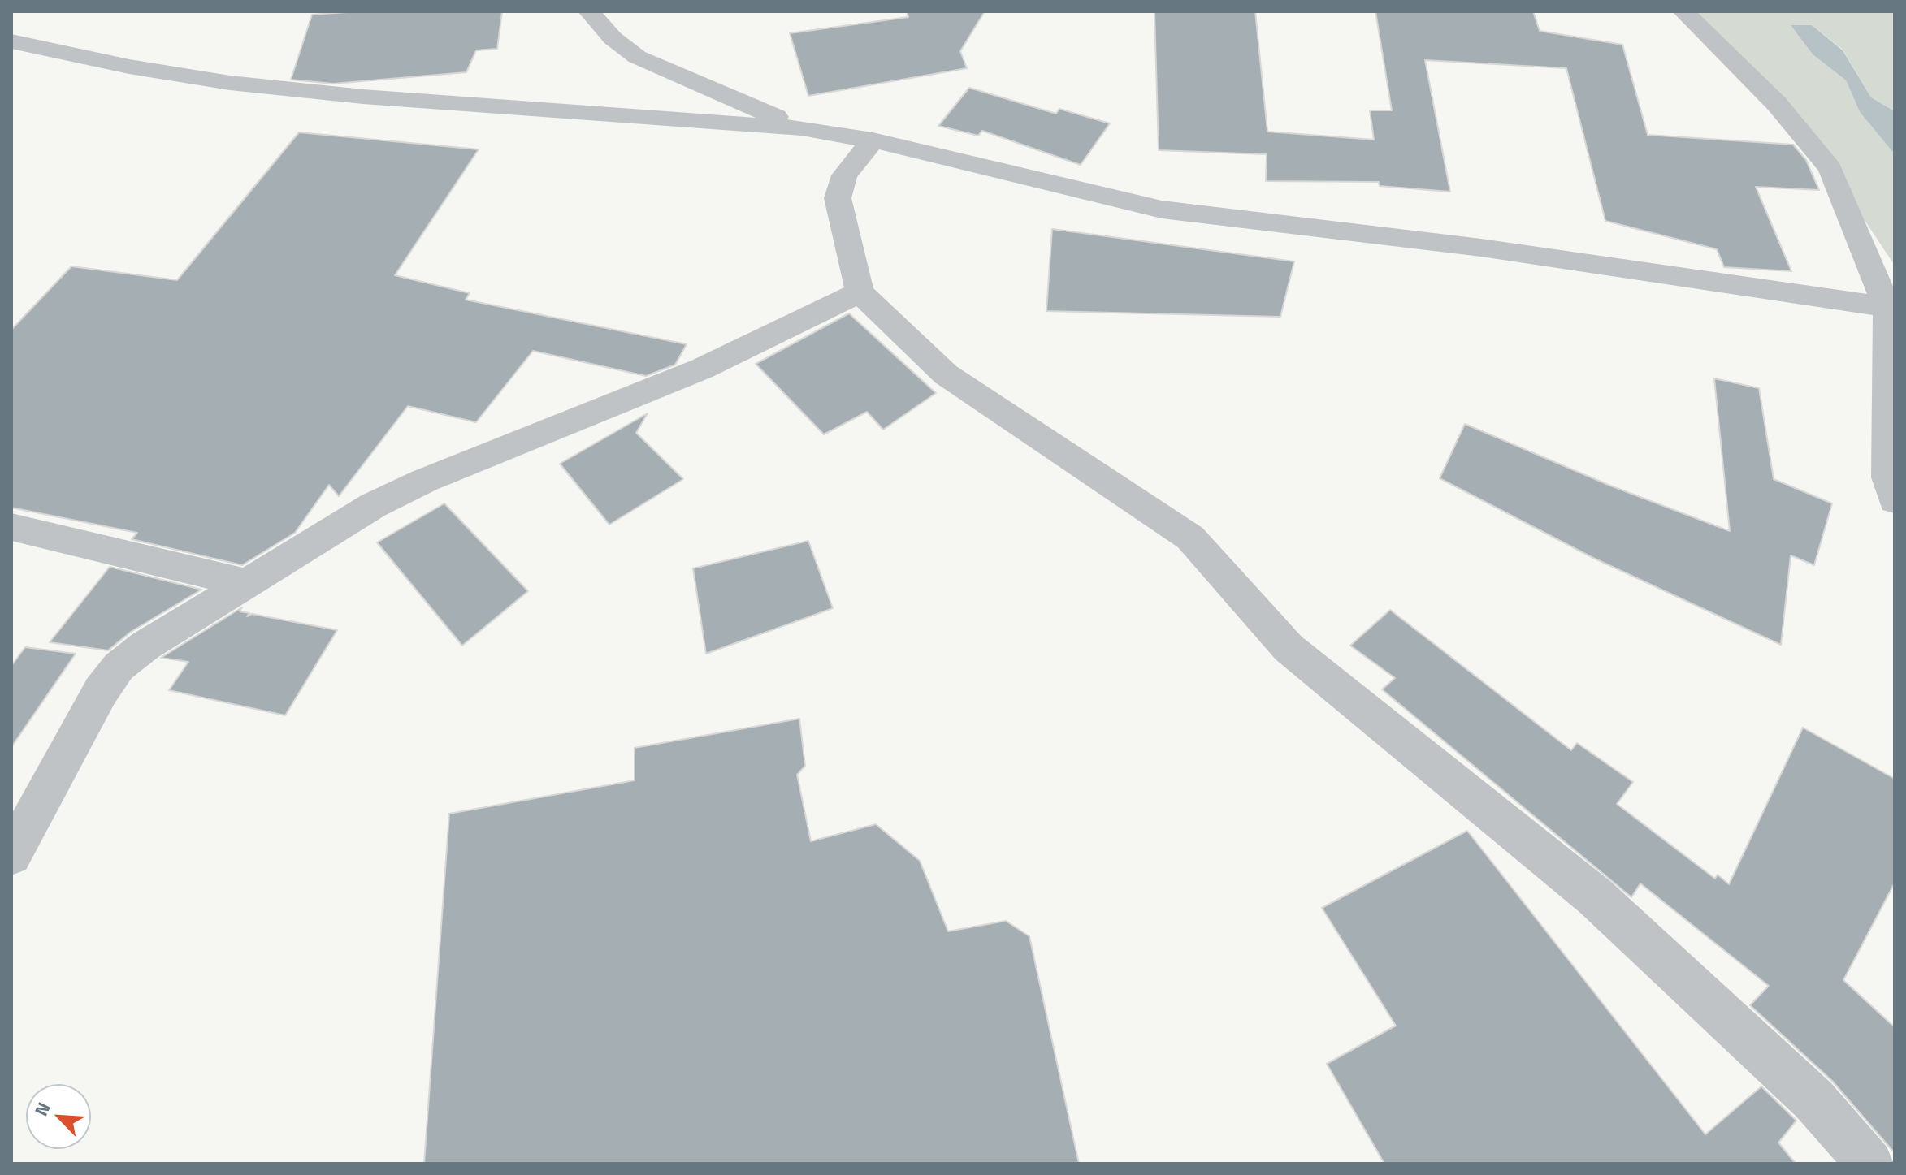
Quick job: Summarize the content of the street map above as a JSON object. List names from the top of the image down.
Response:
{
  "north": "top left"
}
